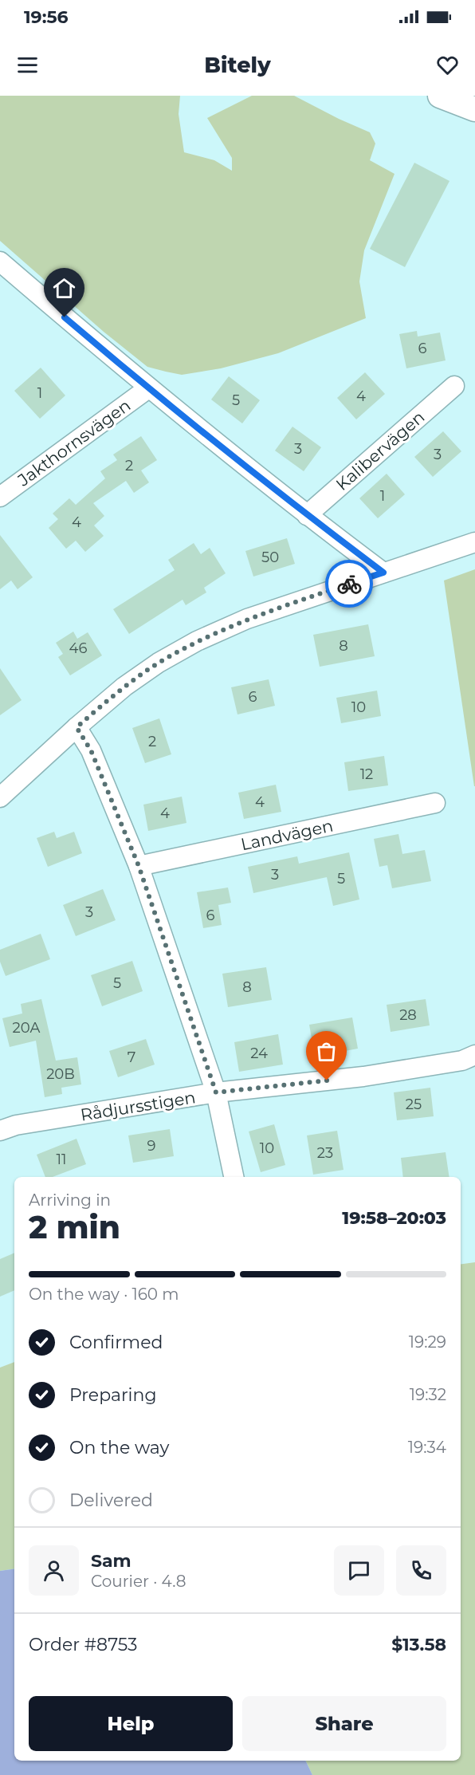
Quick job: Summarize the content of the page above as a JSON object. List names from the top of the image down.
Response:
{
  "streets": {
    "street": [
      "Jakthornsvägen",
      "Kalibervägen",
      "Landvägen",
      "Rådjursstigen"
    ]
  },
  "house_numbers": [
    "6",
    "1",
    "4",
    "5",
    "3",
    "3",
    "2",
    "1",
    "4",
    "50",
    "8",
    "46",
    "6",
    "10",
    "2",
    "12",
    "4",
    "4",
    "3",
    "5",
    "3",
    "6",
    "5",
    "8",
    "28",
    "20A",
    "24",
    "7",
    "20B",
    "25",
    "9",
    "10",
    "23",
    "11"
  ],
  "page": {
    "status": "19:56",
    "header": "Bitely",
    "heading": ["2 min", "Arriving in", "19:58–20:03"],
    "panel": [
      "Sam",
      "Courier · 4.8",
      "Order #8753",
      "$13.58"
    ],
    "bar": "On the way · 160 m",
    "list": [
      ["Confirmed", "19:29"],
      ["Preparing", "19:32"],
      ["On the way", "19:34"],
      "Delivered"
    ],
    "buttons": ["Help", "Share"]
  }
}
